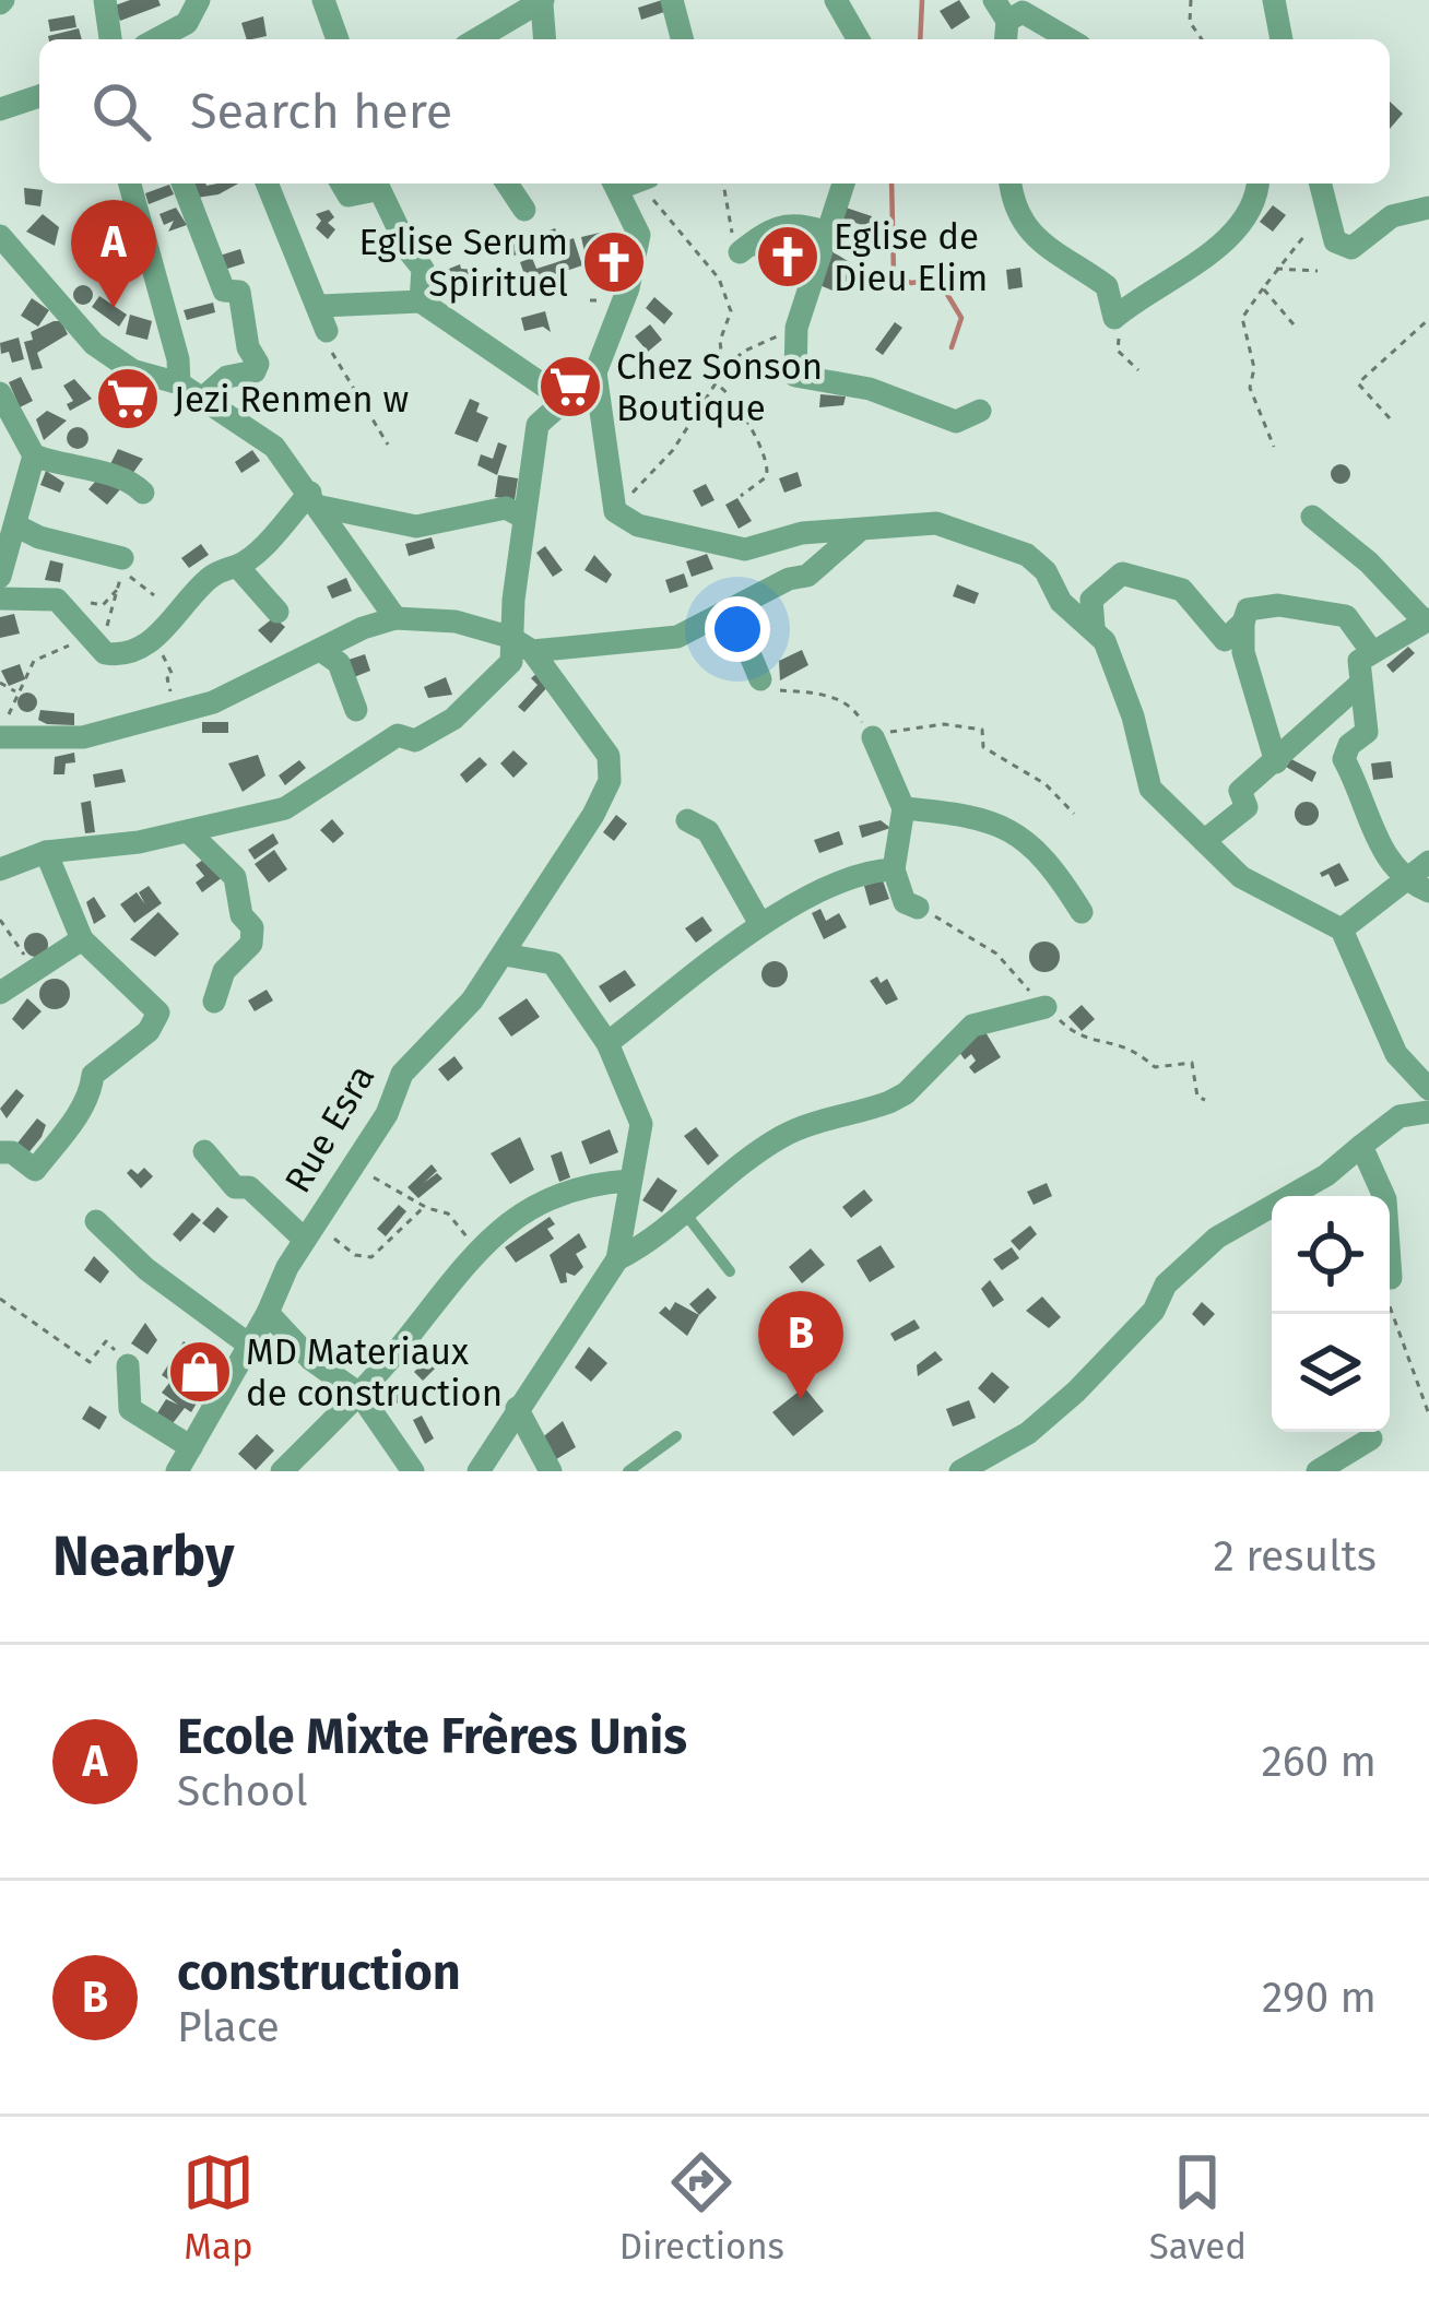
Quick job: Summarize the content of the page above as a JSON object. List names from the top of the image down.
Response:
{
  "streets": {
    "street": ["Rue Esra"]
  },
  "places": {
    "church": ["Eglise de Dieu Elim", "Eglise Serum Spirituel"],
    "supermarket": ["Chez Sonson Boutique", "Jezi Renmen w"],
    "shop": ["MD Materiaux de construction"]
  },
  "page": {
    "search": "Search here",
    "pins": ["A", "B"],
    "heading": ["Nearby", "2 results"],
    "list": [
      {
        "mark": "A",
        "name": "Ecole Mixte Frères Unis",
        "note": "School",
        "value": "260 m"
      },
      {
        "mark": "B",
        "name": "construction",
        "note": "Place",
        "value": "290 m"
      }
    ],
    "nav": ["Map", "Directions", "Saved"]
  }
}
